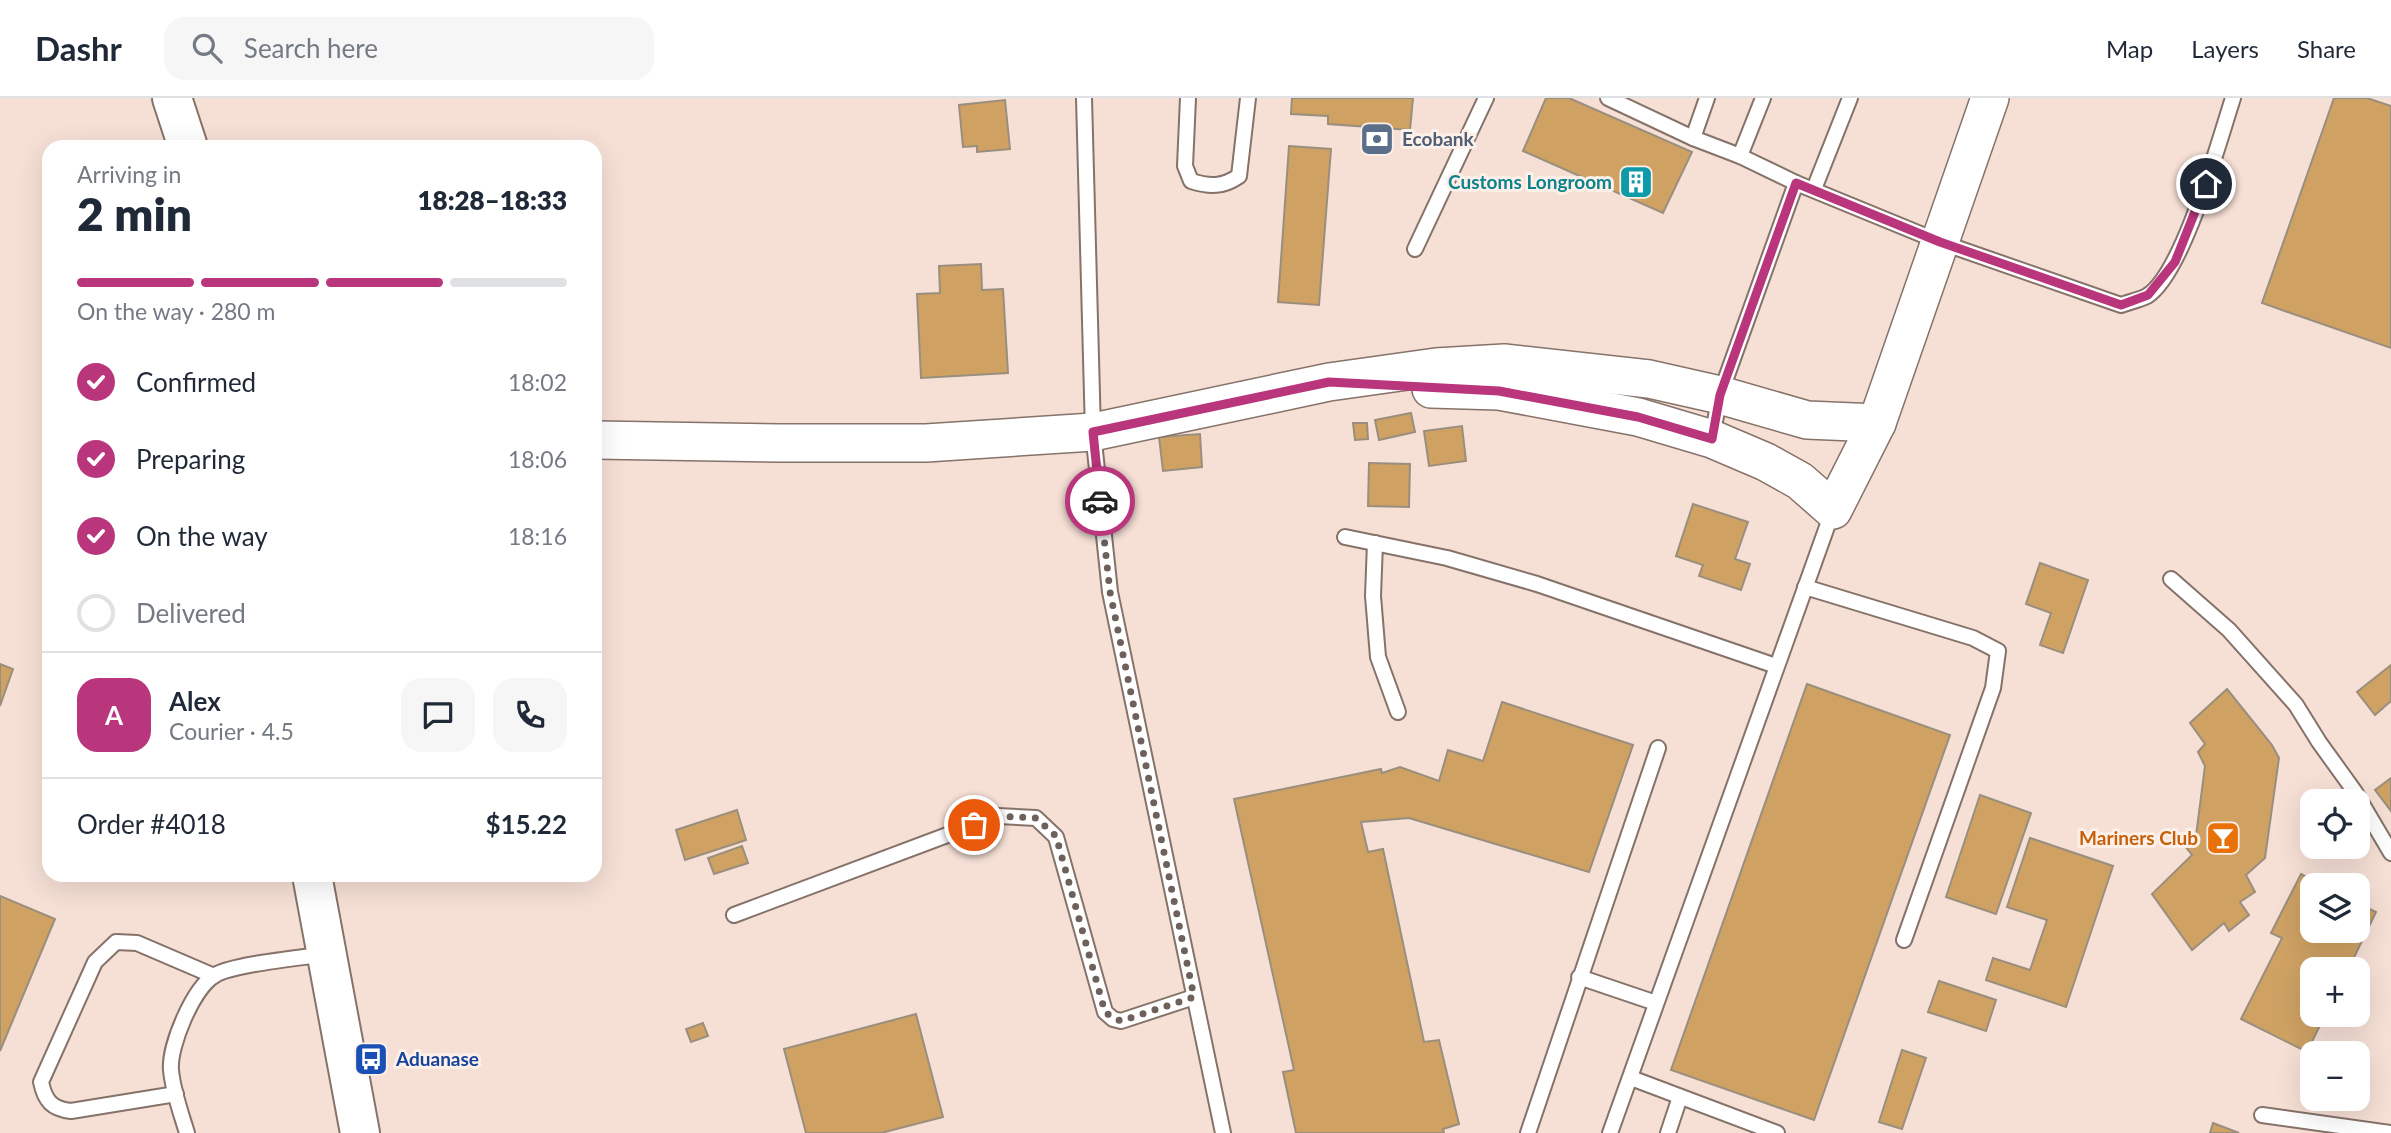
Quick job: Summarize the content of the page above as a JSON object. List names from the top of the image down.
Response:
{
  "places": {
    "bank": ["Ecobank"],
    "building": ["Customs Longroom"],
    "bar": ["Mariners Club"],
    "bus stop": ["Aduanase"]
  },
  "page": {
    "header": "Dashr",
    "search": "Search here",
    "nav": ["Map", "Layers", "Share"],
    "heading": ["2 min", "Arriving in", "18:28–18:33"],
    "panel": [
      "Alex",
      "Courier · 4.5",
      "Order #4018",
      "$15.22"
    ],
    "bar": "On the way · 280 m",
    "list": [
      ["Confirmed", "18:02"],
      ["Preparing", "18:06"],
      ["On the way", "18:16"],
      "Delivered"
    ],
    "round": "A",
    "map_buttons": ["+", "−"]
  }
}
